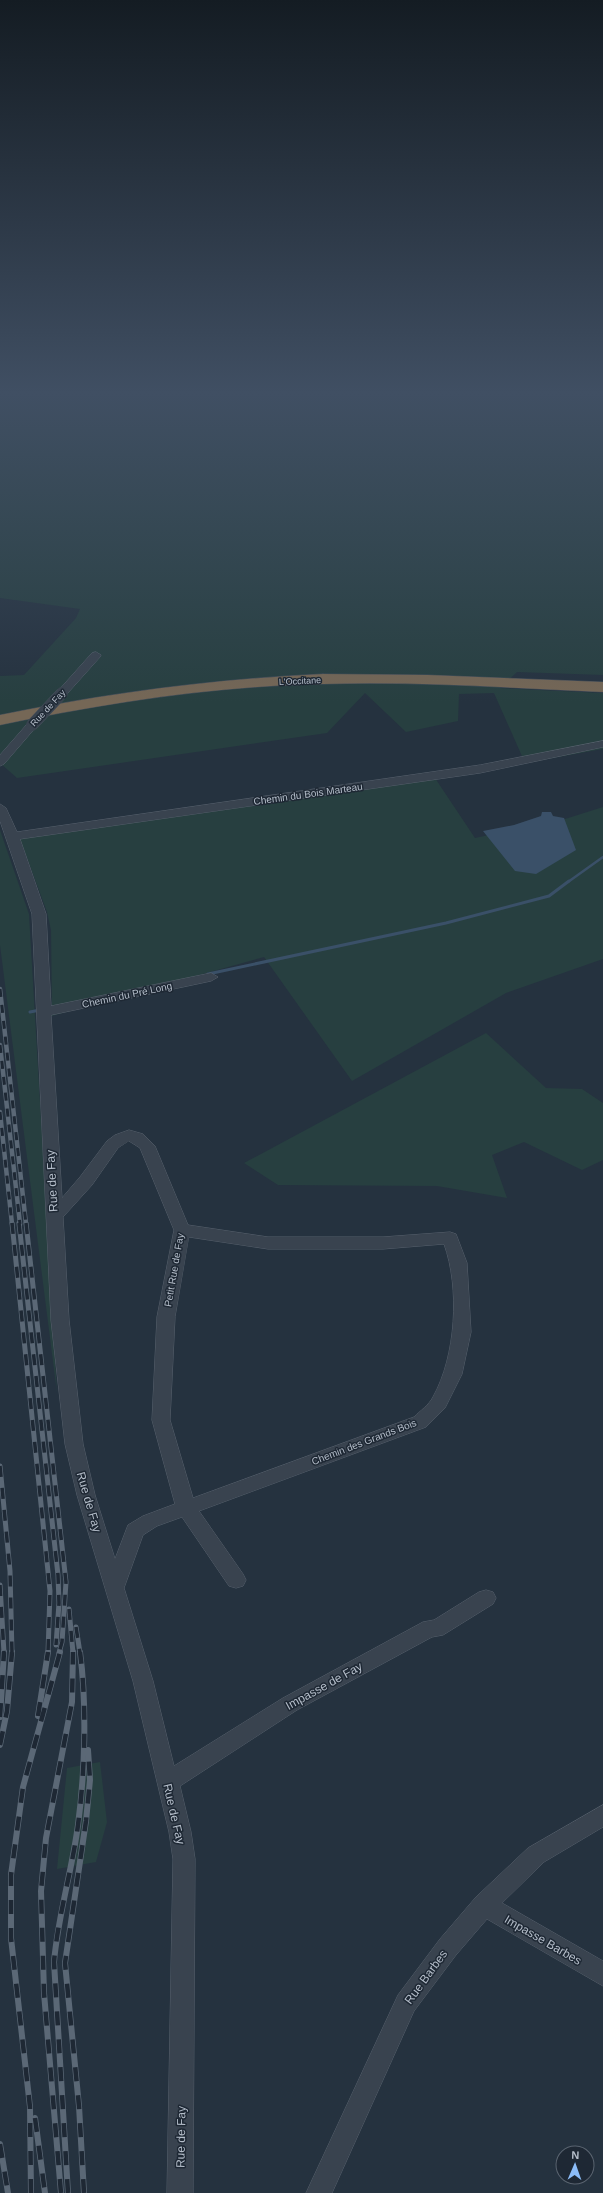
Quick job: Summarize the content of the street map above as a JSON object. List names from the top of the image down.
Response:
{
  "streets": {
    "highway": ["L'Occitane"],
    "street": [
      "Rue de Fay",
      "Chemin du Bois Marteau",
      "Chemin du Pré Long",
      "Petit Rue de Fay",
      "Chemin des Grands Bois",
      "Impasse de Fay",
      "Impasse Barbes",
      "Rue Barbes"
    ]
  },
  "crossings": [
    ["Rue de Fay", "Chemin du Bois Marteau"],
    ["Rue de Fay", "Chemin du Pré Long"],
    ["Rue de Fay", "Petit Rue de Fay"],
    ["Rue de Fay", "Impasse de Fay"],
    ["Petit Rue de Fay", "Chemin des Grands Bois"],
    ["Impasse Barbes", "Rue Barbes"]
  ],
  "north": "top"
}
